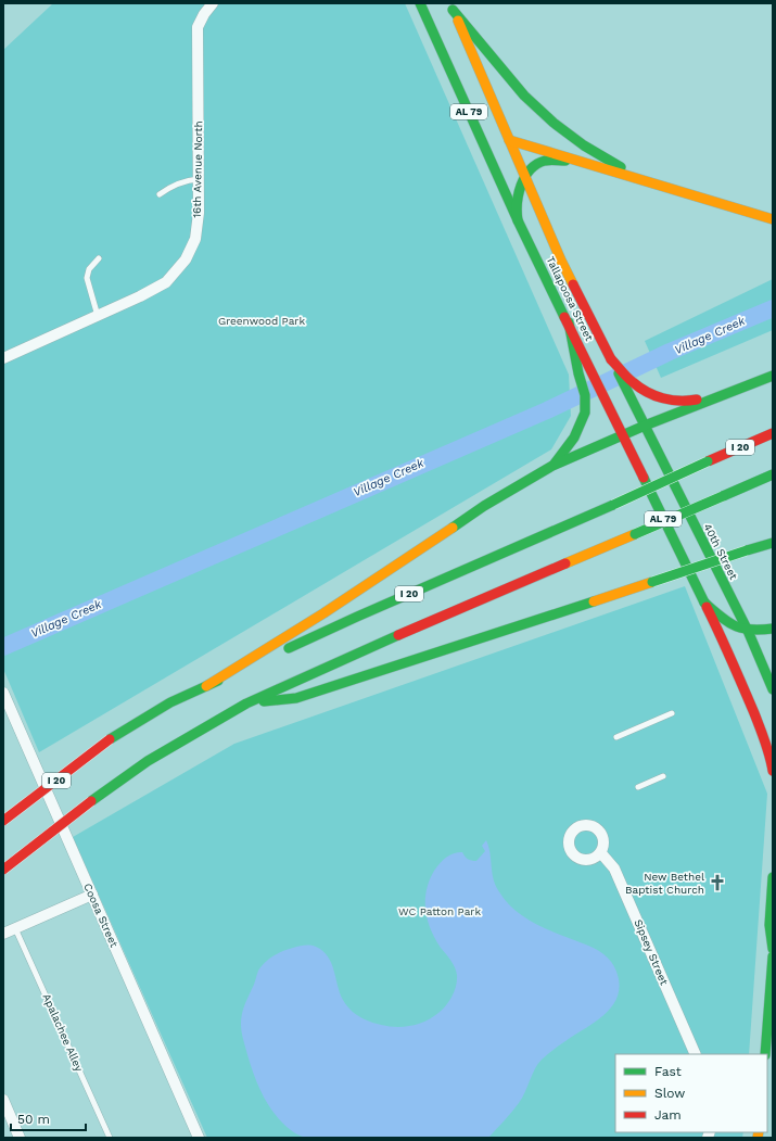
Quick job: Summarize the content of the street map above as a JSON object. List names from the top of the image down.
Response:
{
  "streets": {
    "main road": [
      "AL 79",
      "Tallapoosa Street",
      "I 20",
      "40th Street"
    ],
    "street": ["16th Avenue North", "Coosa Street", "Sipsey Street"],
    "lane": ["Apalachee Alley"]
  },
  "crossings": [
    ["AL 79", "Tallapoosa Street"],
    ["AL 79", "40th Street"]
  ],
  "water": ["Village Creek"],
  "parks": ["Greenwood Park", "WC Patton Park"],
  "places": {
    "church": ["New Bethel Baptist Church"]
  },
  "legend": ["Fast", "Slow", "Jam"],
  "scale_bar": "50 m"
}
